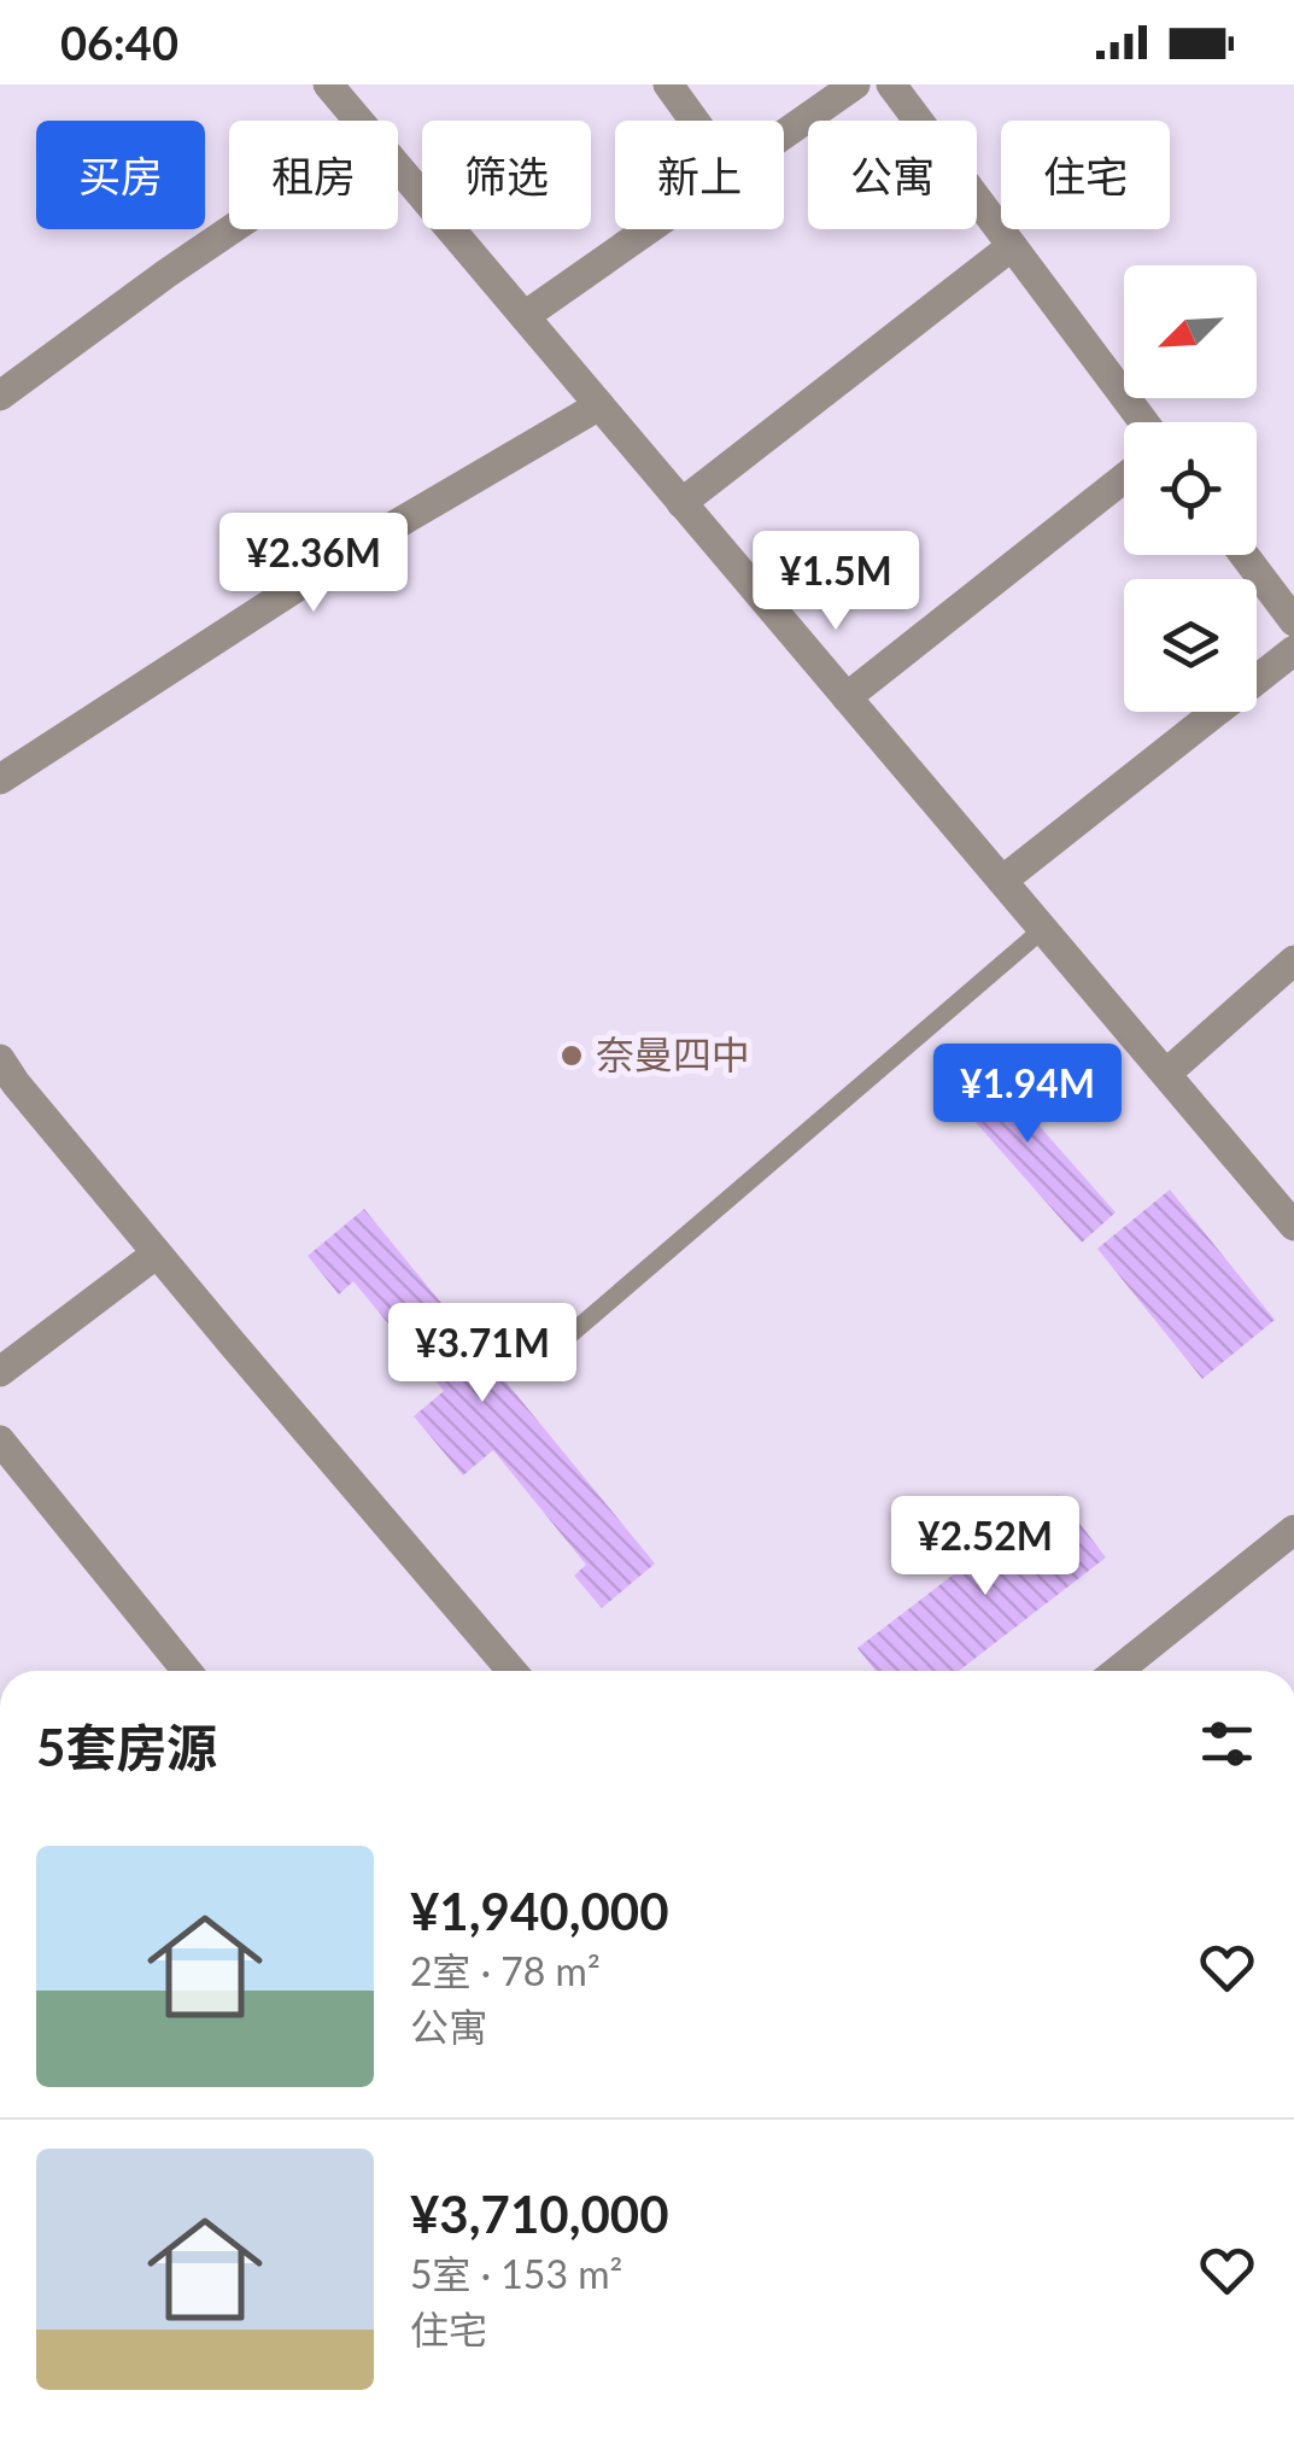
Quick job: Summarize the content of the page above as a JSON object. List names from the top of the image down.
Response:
{
  "places": ["奈曼四中"],
  "north": "bottom left",
  "page": {
    "status": "06:40",
    "chip": [
      "买房",
      "租房",
      "筛选",
      "新上",
      "公寓",
      "住宅"
    ],
    "price": [
      "¥2.36M",
      "¥1.5M",
      "¥1.94M",
      "¥3.71M",
      "¥2.52M"
    ],
    "heading": "5套房源",
    "list": [
      {
        "name": "¥1,940,000",
        "note": "2室 · 78 m² · 公寓"
      },
      {
        "name": "¥3,710,000",
        "note": "5室 · 153 m² · 住宅"
      }
    ]
  }
}
